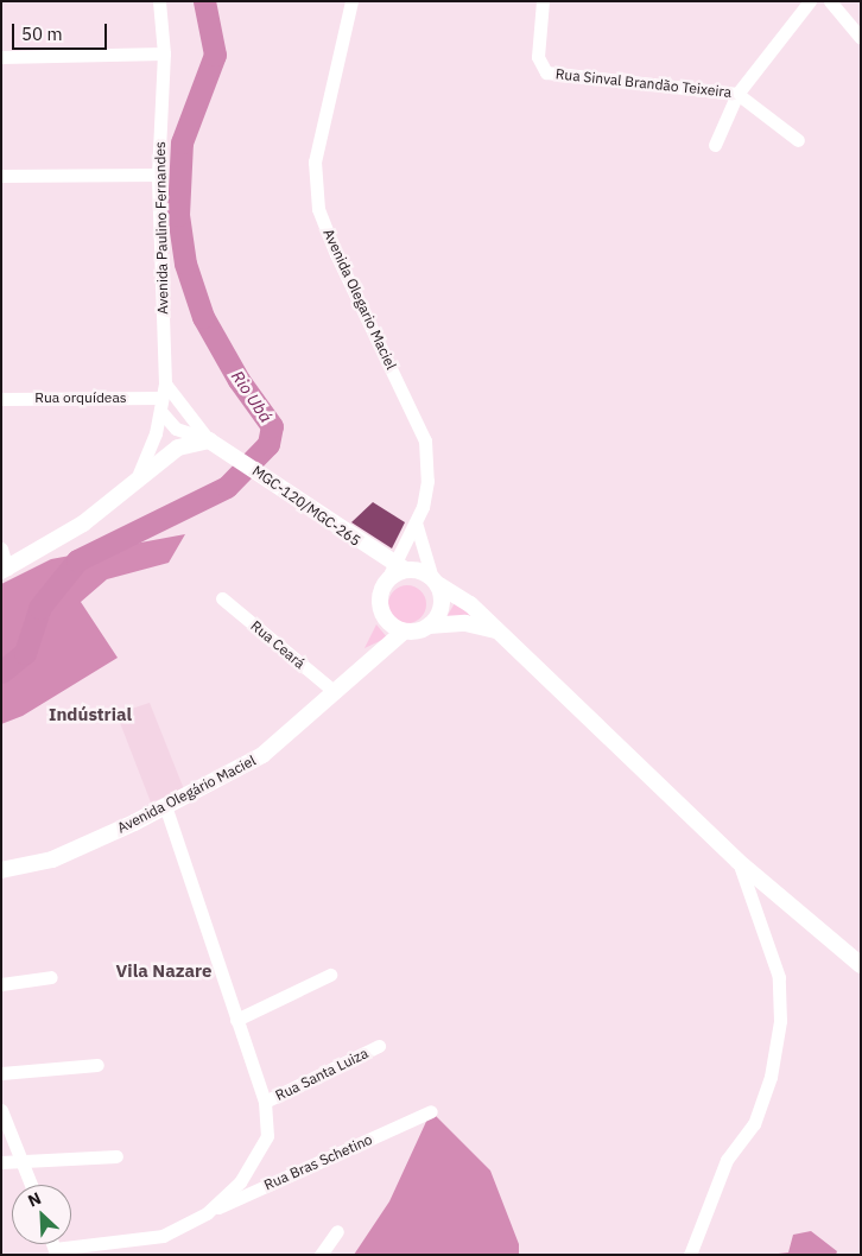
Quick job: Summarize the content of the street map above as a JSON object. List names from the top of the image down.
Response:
{
  "streets": {
    "main road": ["Avenida Paulino Fernandes", "MGC-120/MGC-265", "Avenida Olegário Maciel"],
    "street": [
      "Rua Sinval Brandão Teixeira",
      "Avenida Olegario Maciel",
      "Rua orquídeas",
      "Rua Ceará",
      "Rua Santa Luiza",
      "Rua Bras Schetino"
    ]
  },
  "crossings": [
    ["Avenida Paulino Fernandes", "Rua orquídeas"],
    ["Avenida Paulino Fernandes", "MGC-120/MGC-265"],
    ["Avenida Olegario Maciel", "MGC-120/MGC-265"],
    ["Avenida Olegario Maciel", "Avenida Olegário Maciel"],
    ["MGC-120/MGC-265", "Avenida Olegário Maciel"],
    ["Rua Ceará", "Avenida Olegário Maciel"]
  ],
  "districts": ["Indústrial", "Vila Nazare"],
  "water": ["Rio Ubá"],
  "scale_bar": "50 m",
  "north": "top left"
}
